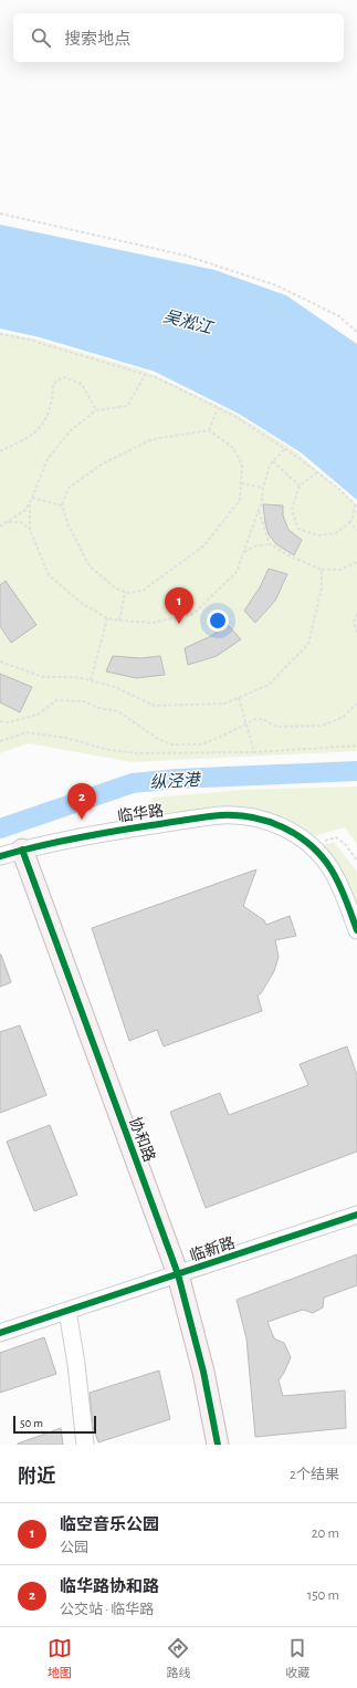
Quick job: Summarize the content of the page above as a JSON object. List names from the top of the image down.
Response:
{
  "streets": {
    "main road": ["协和路"],
    "street": ["临华路", "临新路"]
  },
  "crossings": [
    ["临华路", "协和路"],
    ["协和路", "临新路"]
  ],
  "water": ["吴淞江", "纵泾港"],
  "scale_bar": "50 m",
  "page": {
    "search": "搜索地点",
    "pins": ["1", "2"],
    "scale": "50 m",
    "heading": ["附近", "2个结果"],
    "list": [
      {
        "mark": "1",
        "name": "临空音乐公园",
        "note": "公园",
        "value": "20 m"
      },
      {
        "mark": "2",
        "name": "临华路协和路",
        "note": "公交站 · 临华路",
        "value": "150 m"
      }
    ],
    "nav": ["地图", "路线", "收藏"]
  }
}
